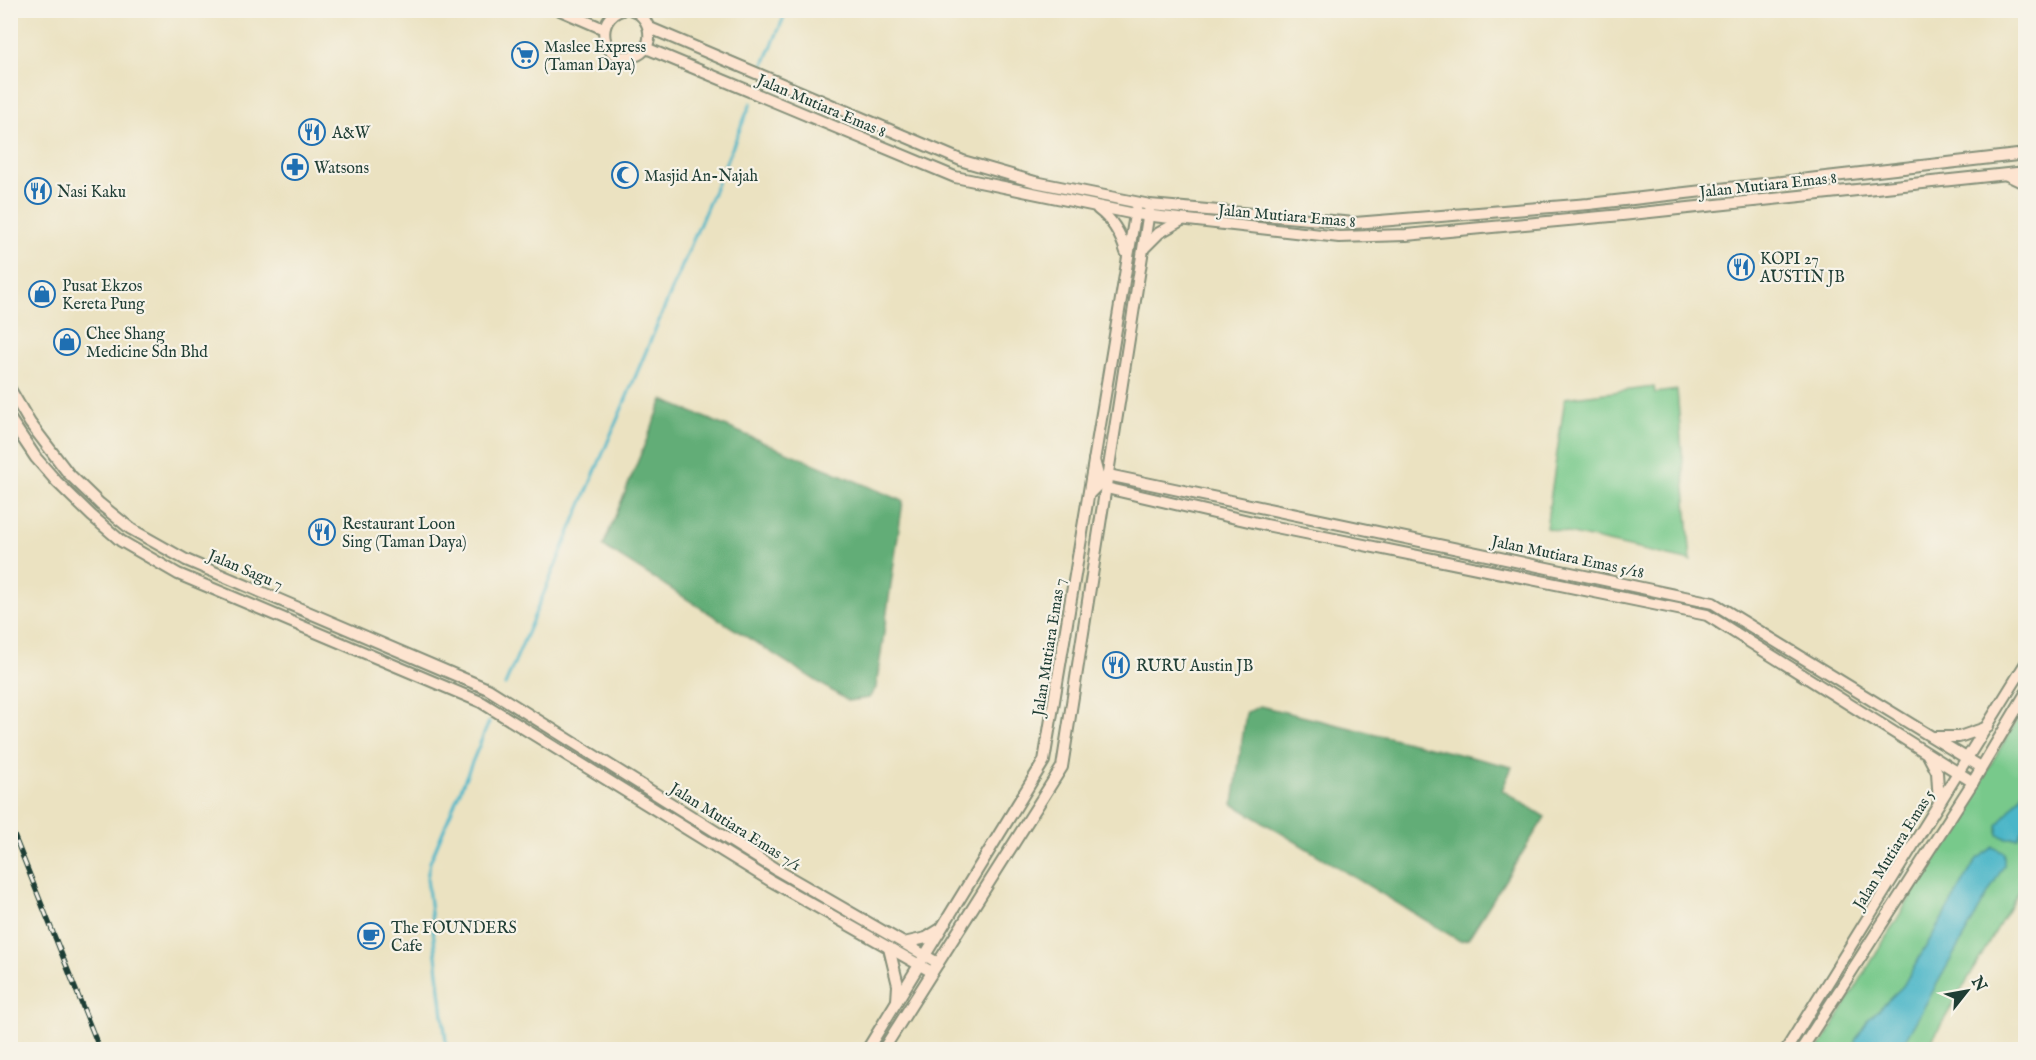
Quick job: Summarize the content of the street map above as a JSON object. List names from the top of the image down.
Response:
{
  "streets": {
    "street": [
      "Jalan Mutiara Emas 8",
      "Jalan Mutiara Emas 5/18",
      "Jalan Sagu 7",
      "Jalan Mutiara Emas 7",
      "Jalan Mutiara Emas 7/1",
      "Jalan Mutiara Emas 5"
    ]
  },
  "crossings": [
    ["Jalan Mutiara Emas 8", "Jalan Mutiara Emas 7"],
    ["Jalan Mutiara Emas 5/18", "Jalan Mutiara Emas 7"],
    ["Jalan Mutiara Emas 5/18", "Jalan Mutiara Emas 5"],
    ["Jalan Sagu 7", "Jalan Mutiara Emas 7/1"],
    ["Jalan Mutiara Emas 7", "Jalan Mutiara Emas 7/1"]
  ],
  "places": {
    "supermarket": ["Maslee Express (Taman Daya)"],
    "restaurant": [
      "A&W",
      "Nasi Kaku",
      "KOPI 27 AUSTIN JB",
      "Restaurant Loon Sing (Taman Daya)",
      "RURU Austin JB"
    ],
    "pharmacy": ["Watsons"],
    "mosque": ["Masjid An-Najah"],
    "shop": ["Pusat Ekzos Kereta Pung", "Chee Shang Medicine Sdn Bhd"],
    "cafe": ["The FOUNDERS Cafe"]
  },
  "north": "top right"
}
